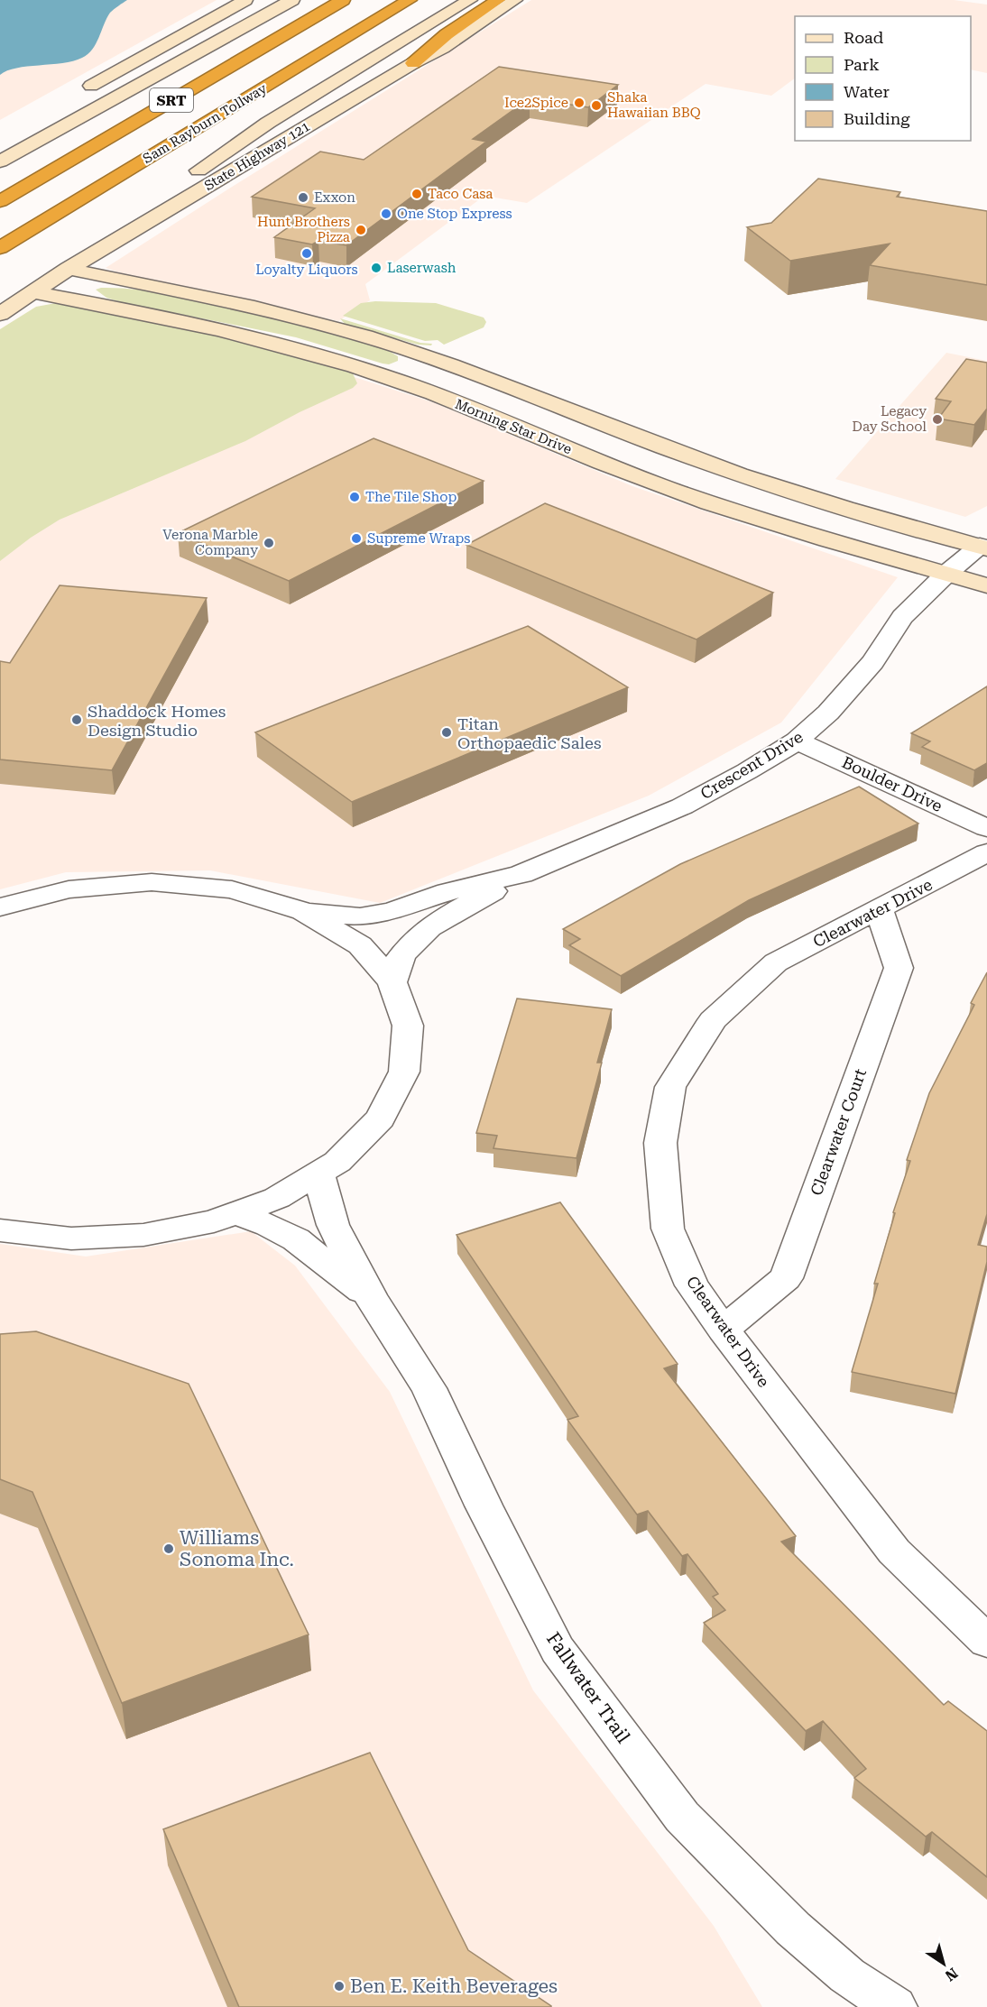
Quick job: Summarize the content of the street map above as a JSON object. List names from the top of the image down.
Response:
{
  "streets": {
    "highway": ["SRT", "Sam Rayburn Tollway"],
    "main road": ["State Highway 121", "Morning Star Drive"],
    "street": [
      "Crescent Drive",
      "Boulder Drive",
      "Clearwater Drive",
      "Clearwater Court",
      "Fallwater Trail"
    ]
  },
  "crossings": [
    ["State Highway 121", "Morning Star Drive"],
    ["Morning Star Drive", "Crescent Drive"],
    ["Crescent Drive", "Boulder Drive"],
    ["Clearwater Drive", "Clearwater Court"]
  ],
  "places": [
    "Ice2Spice",
    "Shaka Hawaiian BBQ",
    "Taco Casa",
    "Exxon",
    "One Stop Express",
    "Hunt Brothers Pizza",
    "Loyalty Liquors",
    "Laserwash",
    "Legacy Day School",
    "The Tile Shop",
    "Supreme Wraps",
    "Verona Marble Company",
    "Shaddock Homes Design Studio",
    "Titan Orthopaedic Sales",
    "Williams Sonoma Inc.",
    "Ben E. Keith Beverages"
  ],
  "legend": [
    "Road",
    "Park",
    "Water",
    "Building"
  ],
  "north": "bottom right"
}
